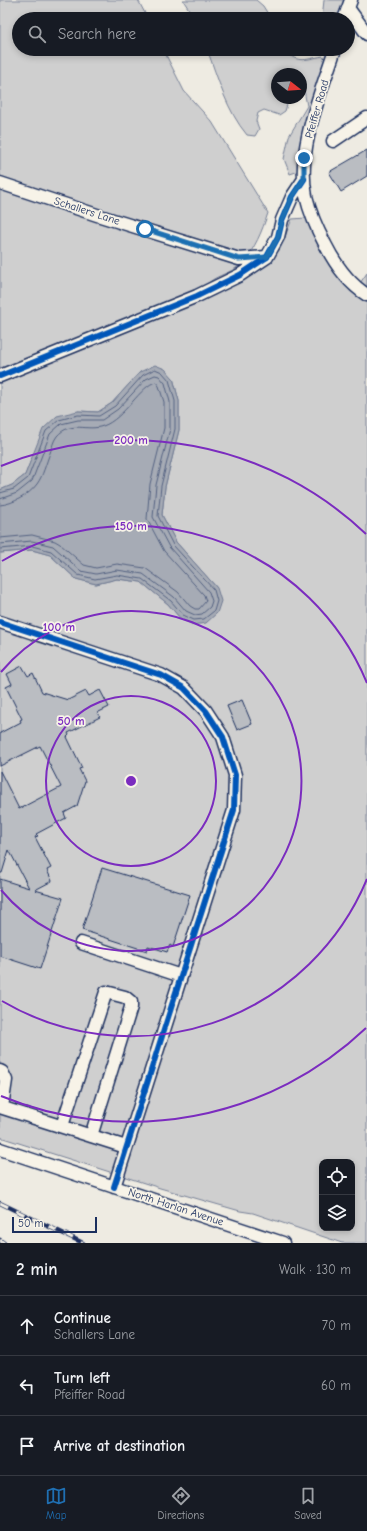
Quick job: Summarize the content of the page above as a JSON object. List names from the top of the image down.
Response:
{
  "streets": {
    "street": ["Pfeiffer Road", "Schallers Lane", "North Harlan Avenue"]
  },
  "scale_bar": "50 m",
  "north": "right",
  "page": {
    "search": "Search here",
    "scale": "50 m",
    "heading": ["2 min", "Walk · 130 m"],
    "list": [
      ["Continue", "Schallers Lane", "70 m"],
      ["Turn left", "Pfeiffer Road", "60 m"],
      "Arrive at destination"
    ],
    "nav": ["Map", "Directions", "Saved"]
  },
  "rings": [
    "200 m",
    "150 m",
    "100 m",
    "50 m"
  ]
}
